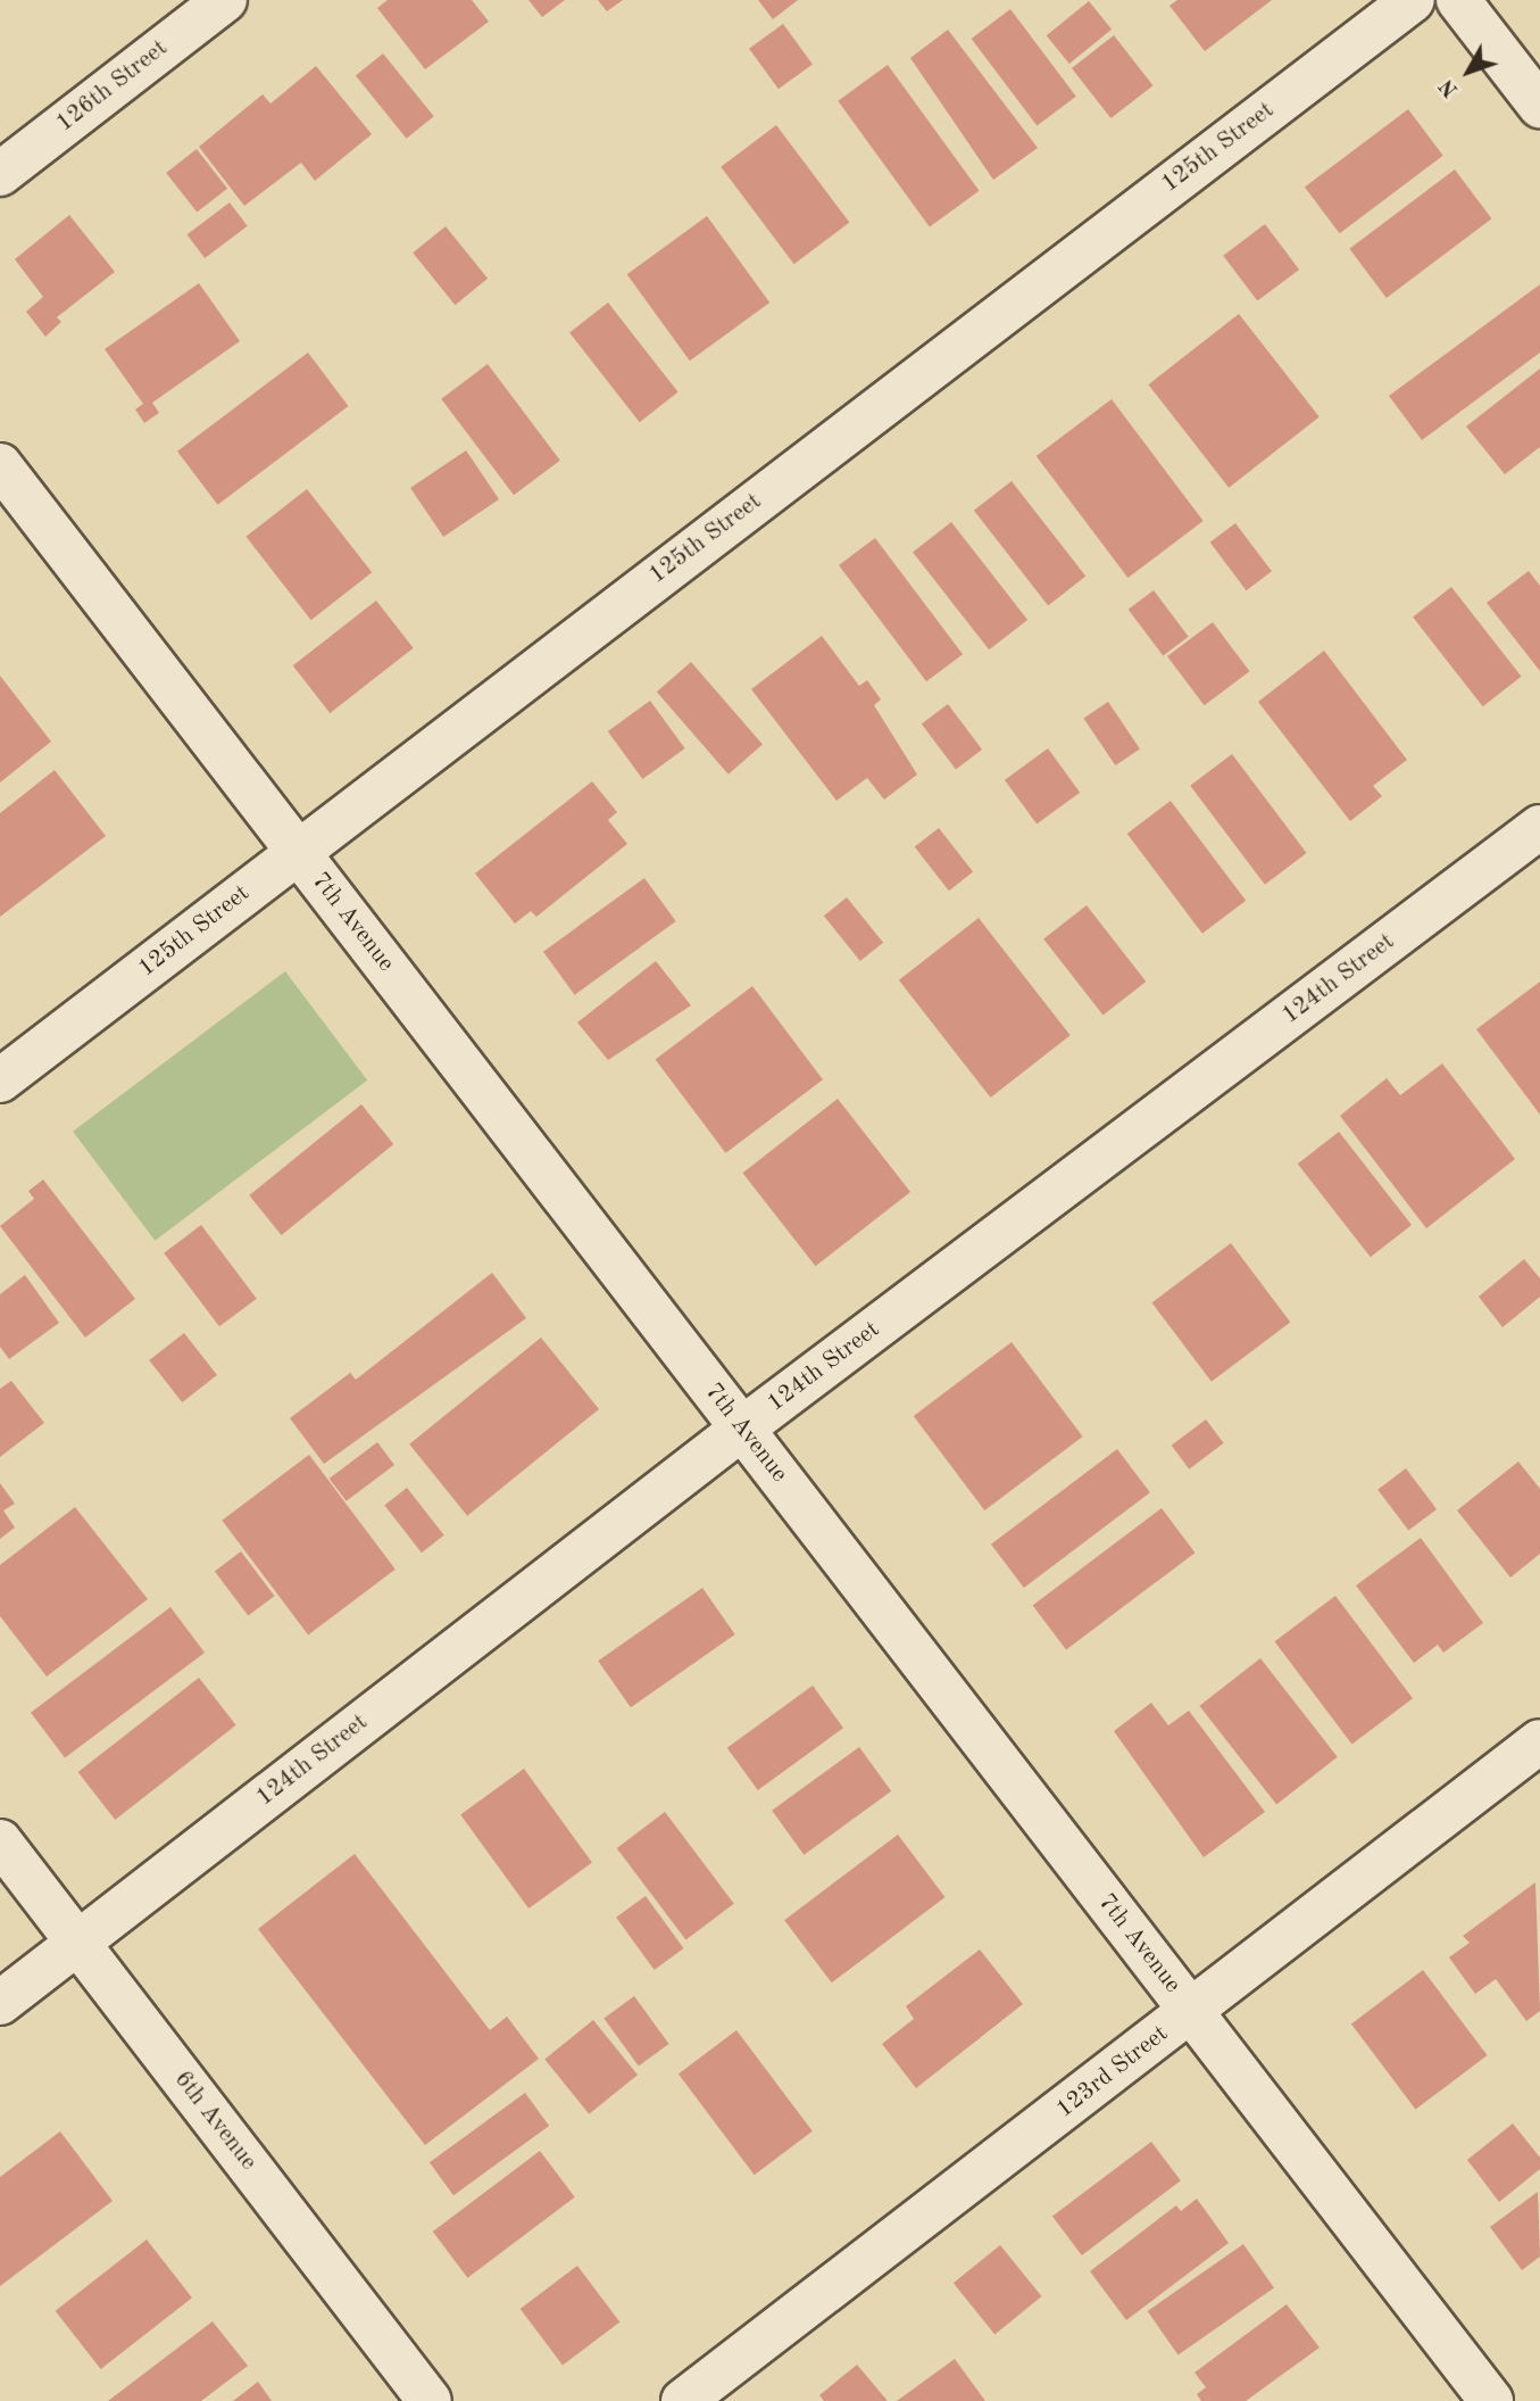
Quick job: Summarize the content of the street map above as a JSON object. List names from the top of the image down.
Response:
{
  "streets": {
    "street": [
      "126th Street",
      "125th Street",
      "7th Avenue",
      "124th Street",
      "123rd Street",
      "6th Avenue"
    ]
  },
  "crossings": [
    ["125th Street", "7th Avenue"],
    ["7th Avenue", "124th Street"],
    ["7th Avenue", "123rd Street"],
    ["124th Street", "6th Avenue"]
  ],
  "north": "bottom left"
}
